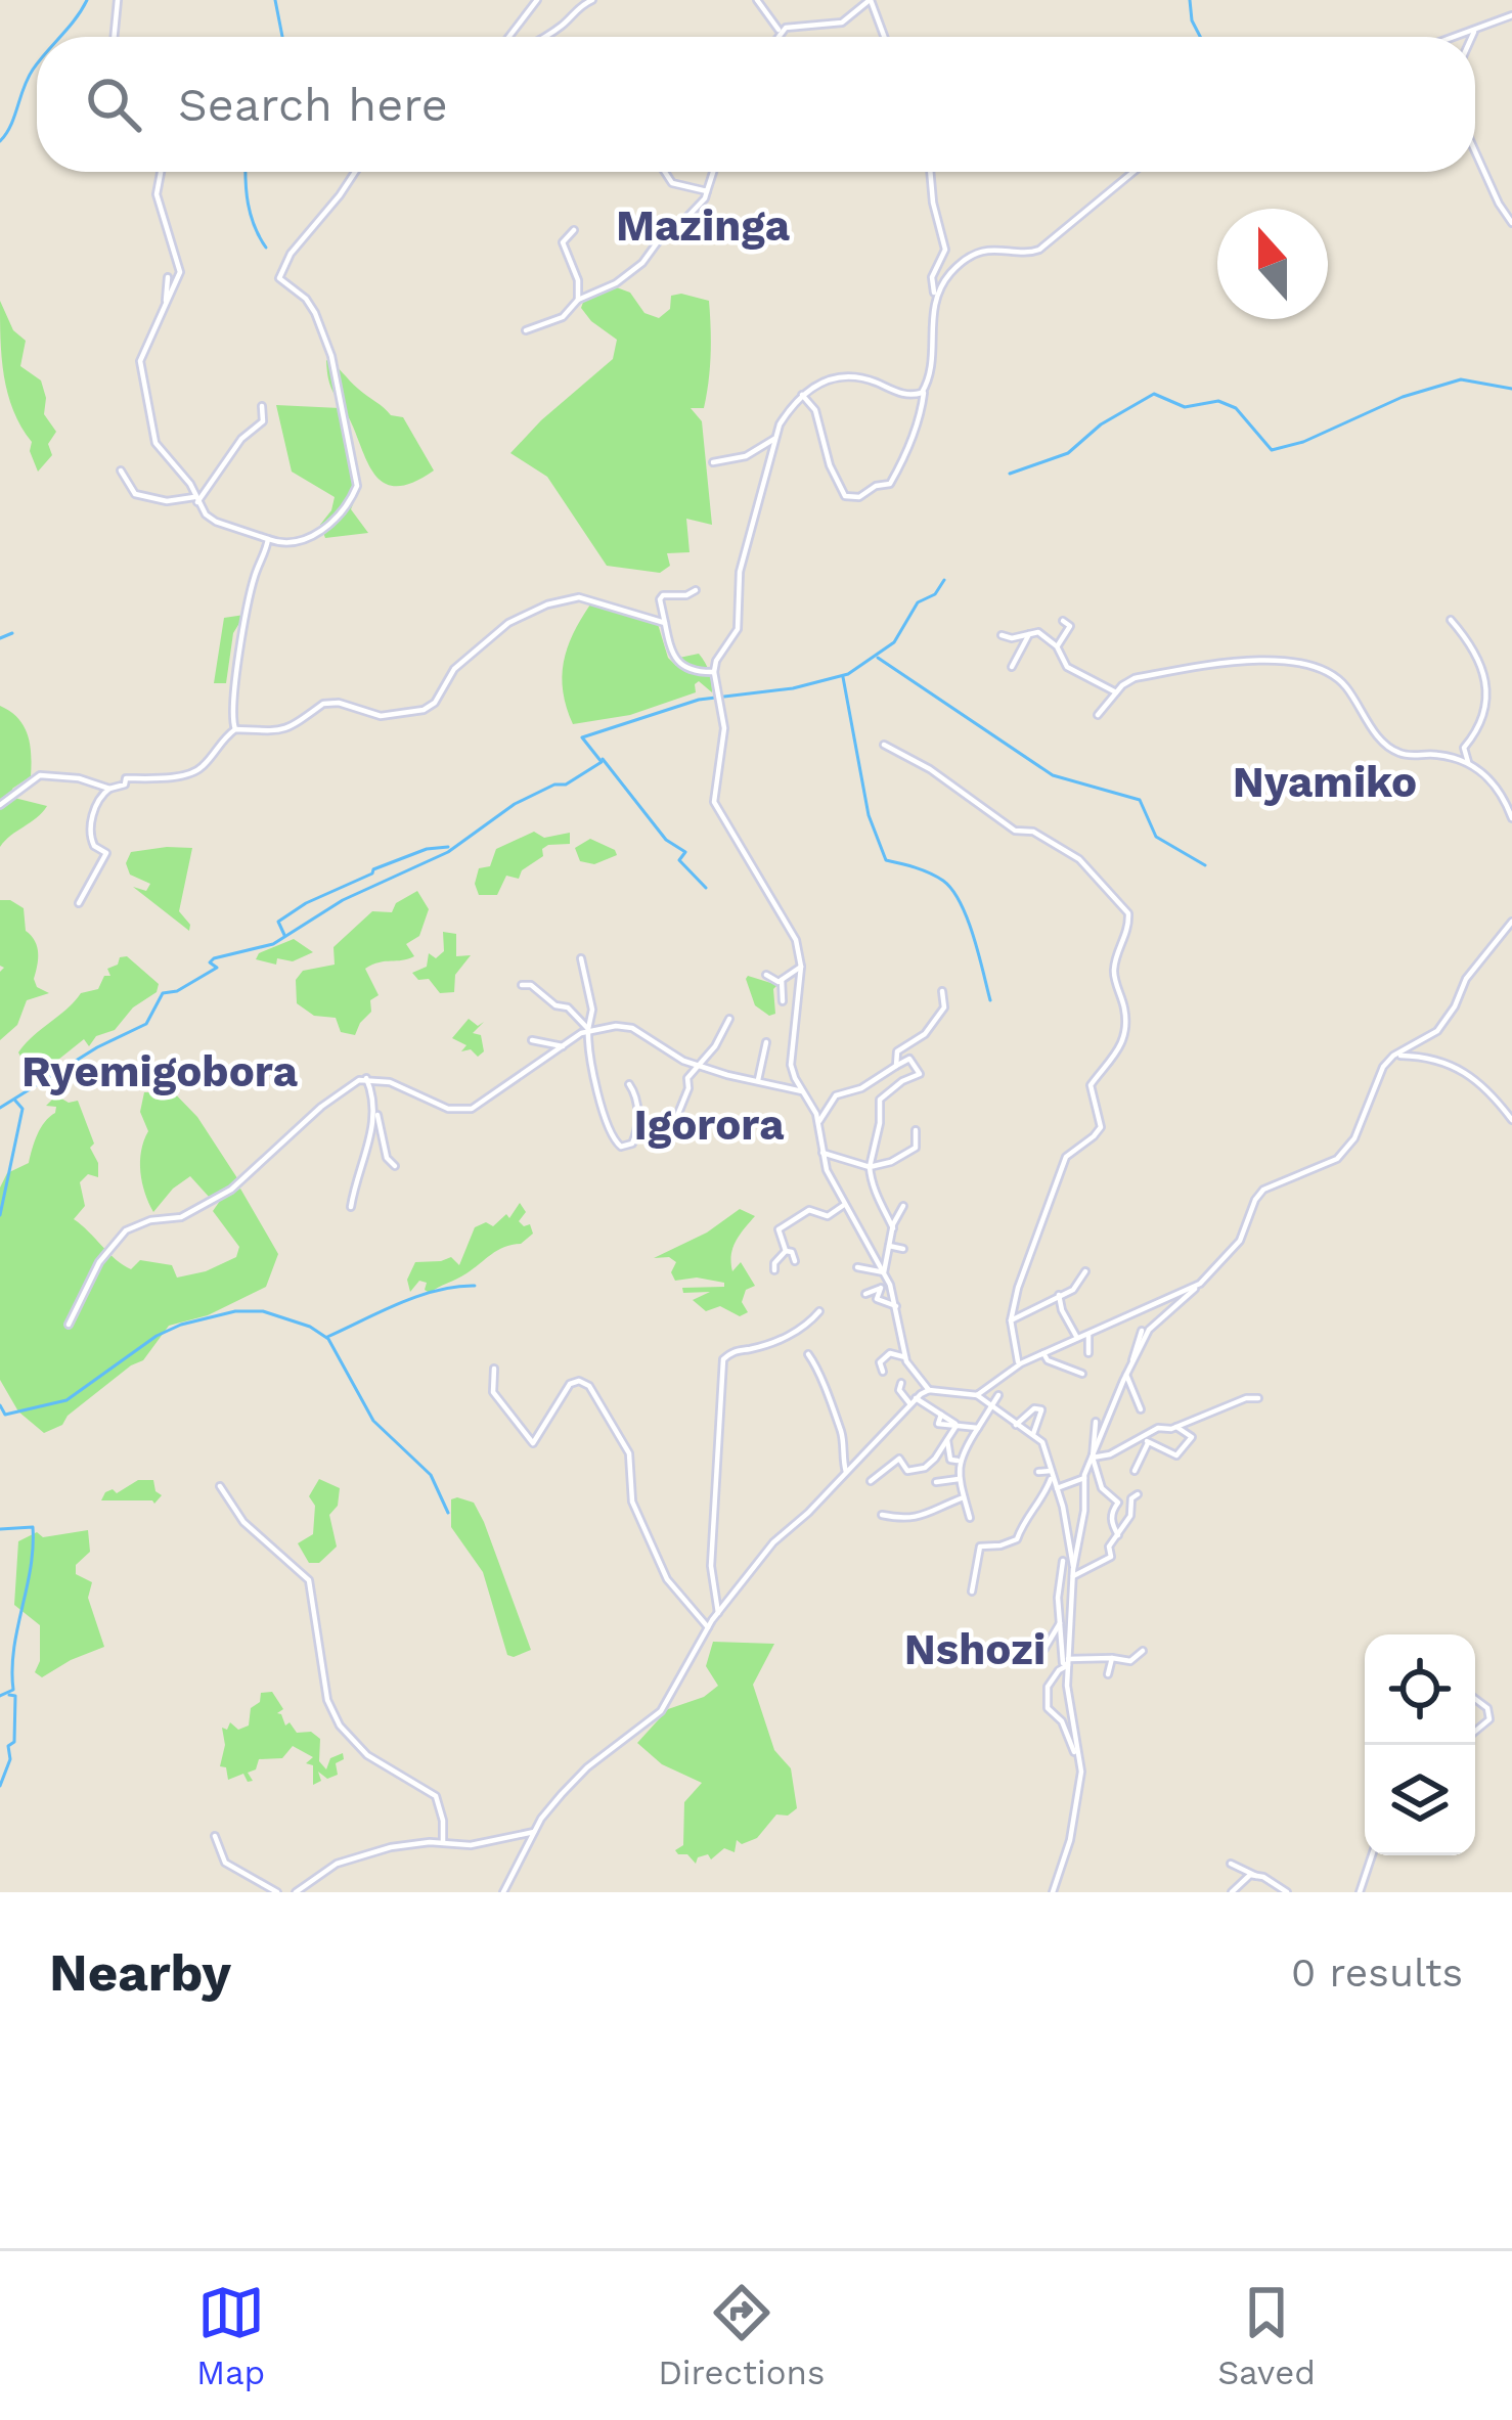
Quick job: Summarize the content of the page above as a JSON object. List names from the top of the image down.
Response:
{
  "districts": [
    "Mazinga",
    "Nyamiko",
    "Ryemigobora",
    "Igorora",
    "Nshozi"
  ],
  "north": "top",
  "page": {
    "search": "Search here",
    "heading": ["Nearby", "0 results"],
    "nav": ["Map", "Directions", "Saved"]
  }
}
